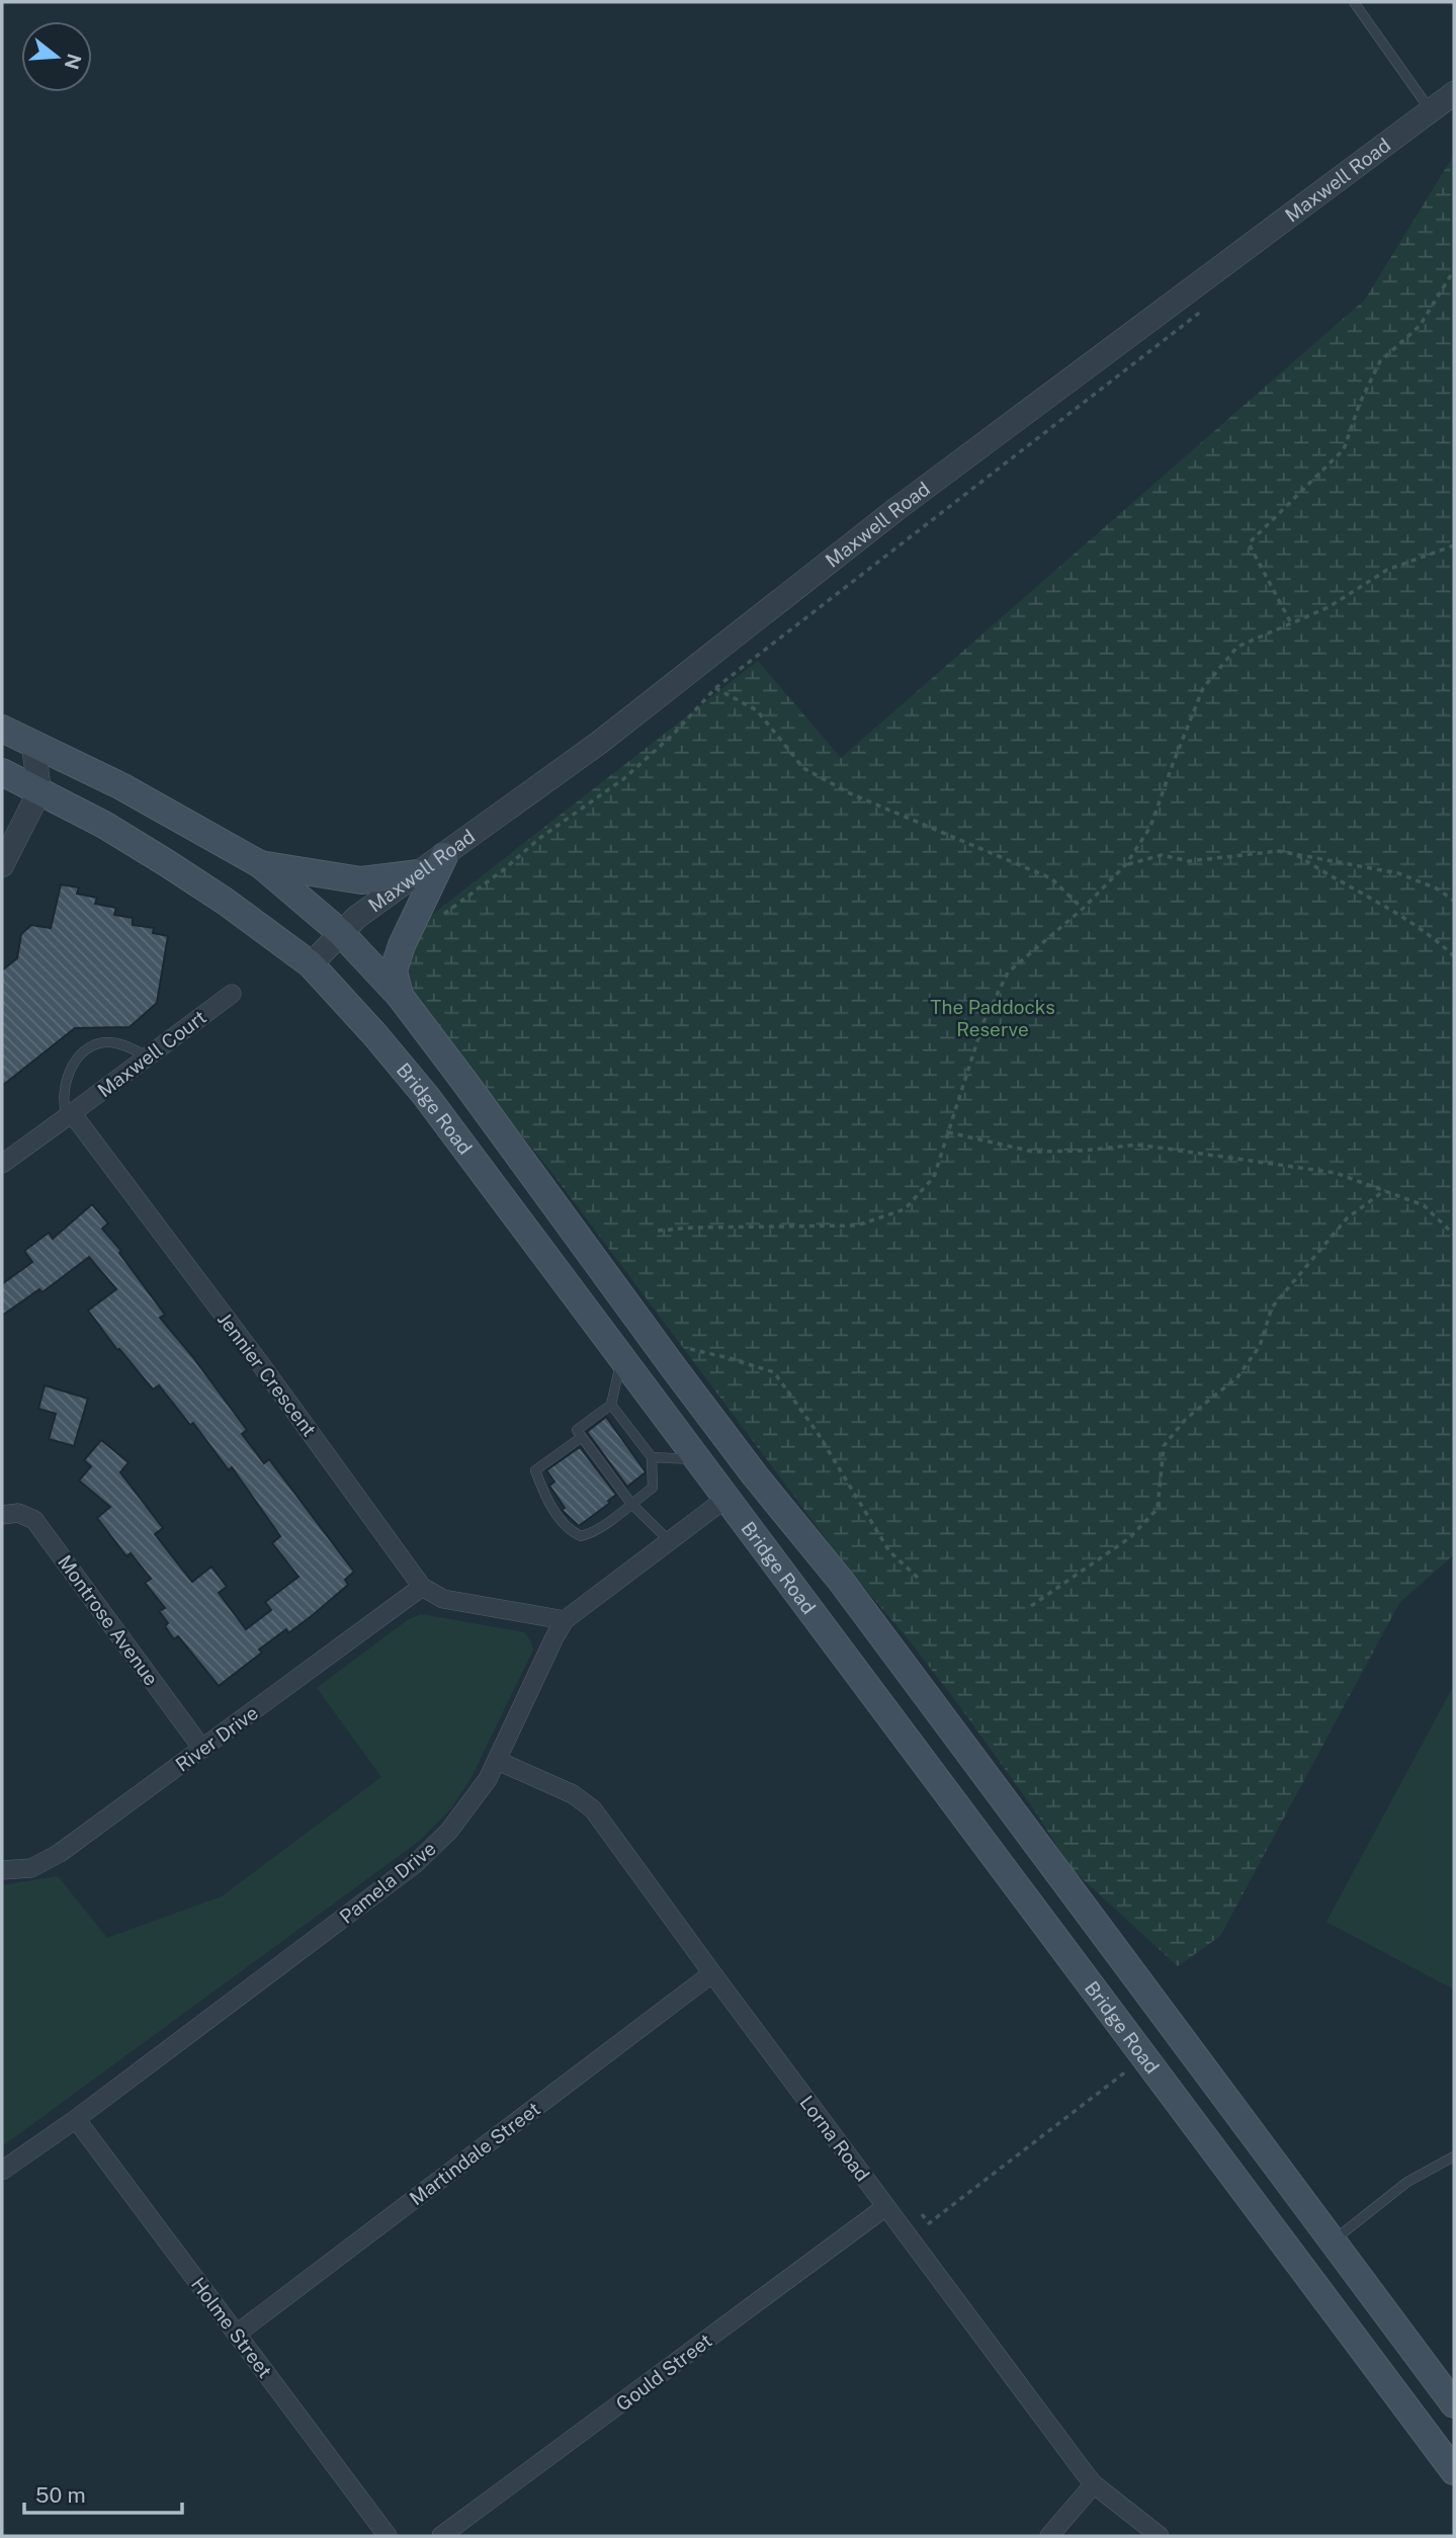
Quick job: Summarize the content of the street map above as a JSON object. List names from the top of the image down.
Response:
{
  "streets": {
    "main road": ["Bridge Road"],
    "street": [
      "Maxwell Road",
      "Maxwell Court",
      "Jennier Crescent",
      "Montrose Avenue",
      "River Drive",
      "Pamela Drive",
      "Lorna Road",
      "Martindale Street",
      "Holme Street",
      "Gould Street"
    ]
  },
  "crossings": [
    ["Maxwell Road", "Bridge Road"],
    ["Maxwell Court", "Jennier Crescent"],
    ["Bridge Road", "Pamela Drive"],
    ["Jennier Crescent", "River Drive"],
    ["Jennier Crescent", "Pamela Drive"],
    ["Montrose Avenue", "River Drive"],
    ["Pamela Drive", "Lorna Road"],
    ["Pamela Drive", "Holme Street"],
    ["Lorna Road", "Martindale Street"],
    ["Lorna Road", "Gould Street"],
    ["Martindale Street", "Holme Street"]
  ],
  "parks": ["The Paddocks Reserve"],
  "scale_bar": "50 m",
  "north": "right"
}
